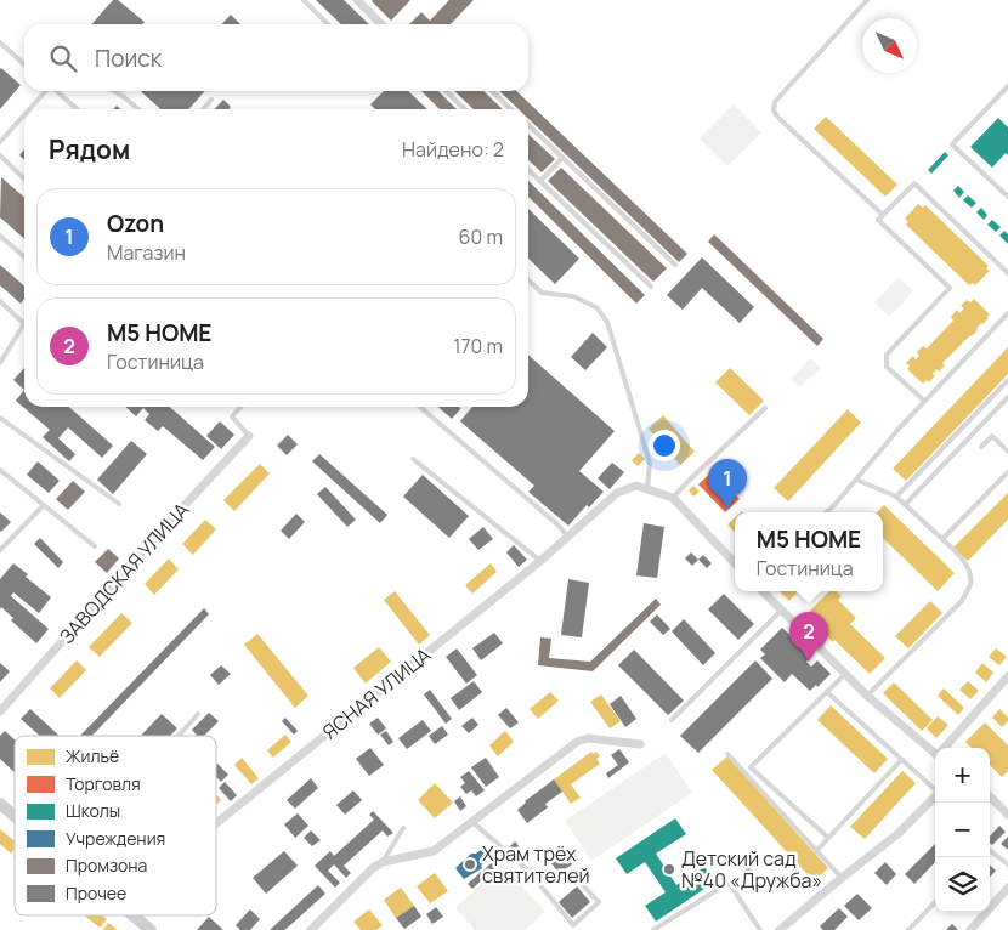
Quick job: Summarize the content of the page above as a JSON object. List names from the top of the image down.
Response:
{
  "streets": {
    "street": ["ЗАВОДСКАЯ УЛИЦА", "ЯСНАЯ УЛИЦА"]
  },
  "places": ["Храм трёх святителей", "Детский сад №40 «Дружба»"],
  "legend": [
    "Жильё",
    "Торговля",
    "Школы",
    "Учреждения",
    "Промзона",
    "Прочее"
  ],
  "north": "bottom right",
  "page": {
    "search": "Поиск",
    "heading": ["Рядом", "Найдено: 2"],
    "list": [
      {
        "mark": "1",
        "name": "Ozon",
        "note": "Магазин",
        "value": "60 m"
      },
      {
        "mark": "2",
        "name": "M5 HOME",
        "note": "Гостиница",
        "value": "170 m"
      }
    ],
    "pins": ["1", "2"],
    "popup": ["M5 HOME", "Гостиница"],
    "map_buttons": ["+", "−"]
  }
}
